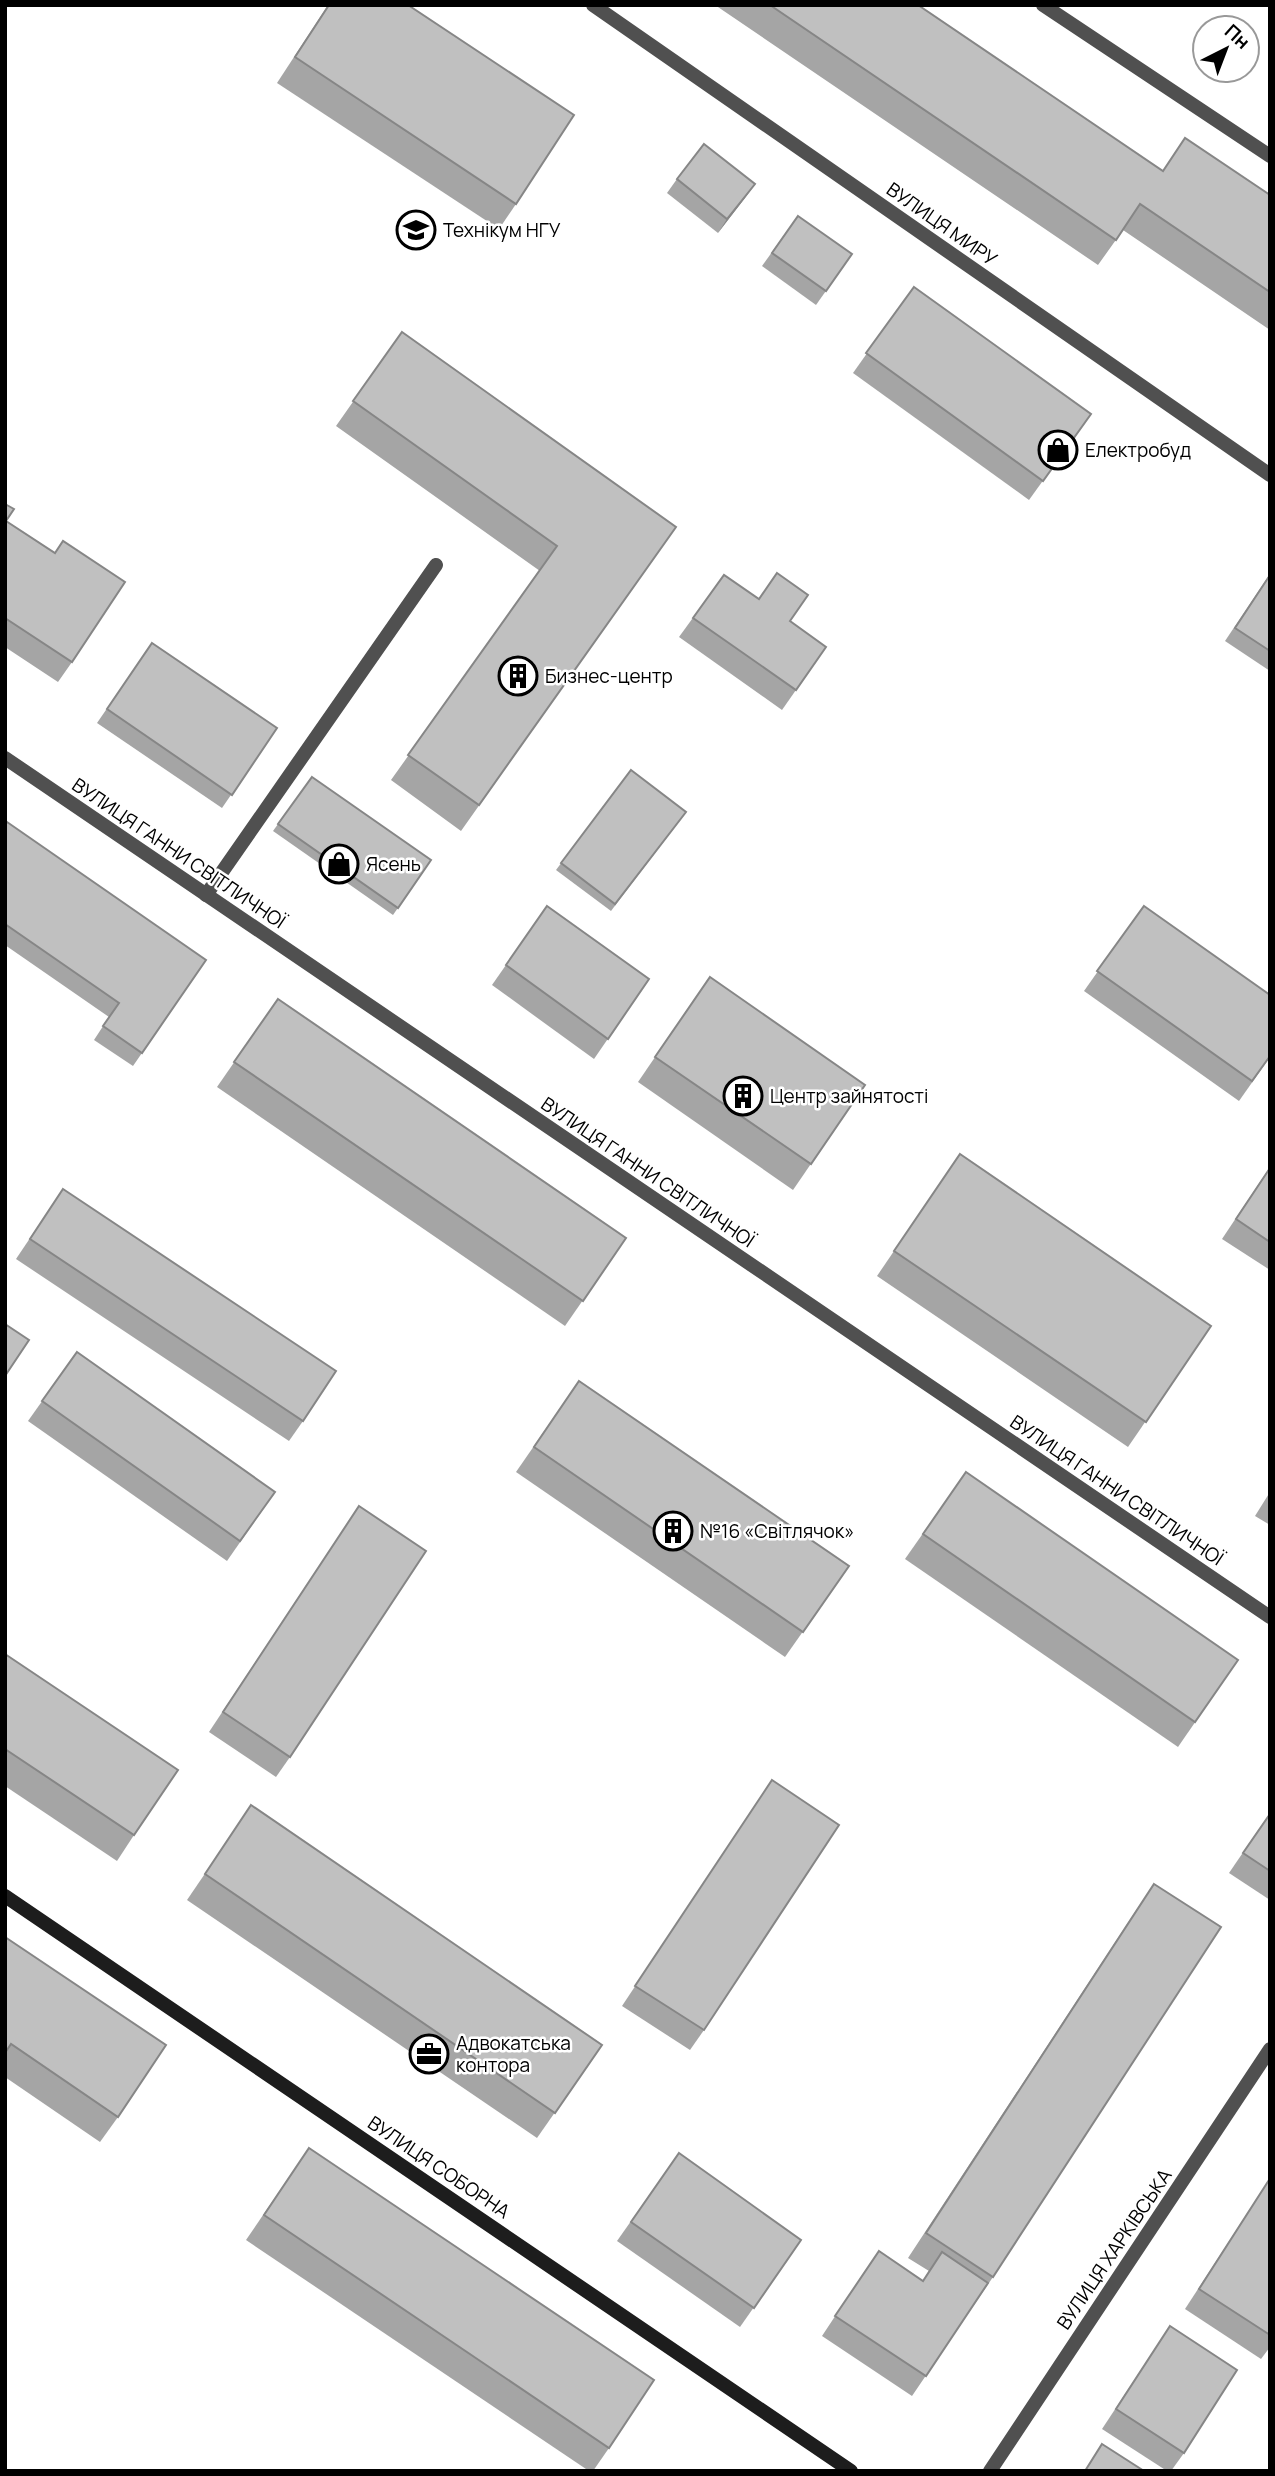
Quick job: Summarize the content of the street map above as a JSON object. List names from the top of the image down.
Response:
{
  "streets": {
    "street": [
      "ВУЛИЦЯ МИРУ",
      "ВУЛИЦЯ ГАННИ СВІТЛИЧНОЇ",
      "ВУЛИЦЯ СОБОРНА",
      "ВУЛИЦЯ ХАРКІВСЬКА"
    ]
  },
  "places": {
    "school or university": ["Технікум НГУ"],
    "shop": ["Електробуд", "Ясень"],
    "building": ["Бизнес-центр", "Центр зайнятості", "№16 «Світлячок»"],
    "office": ["Адвокатська контора"]
  },
  "north": "top right"
}
